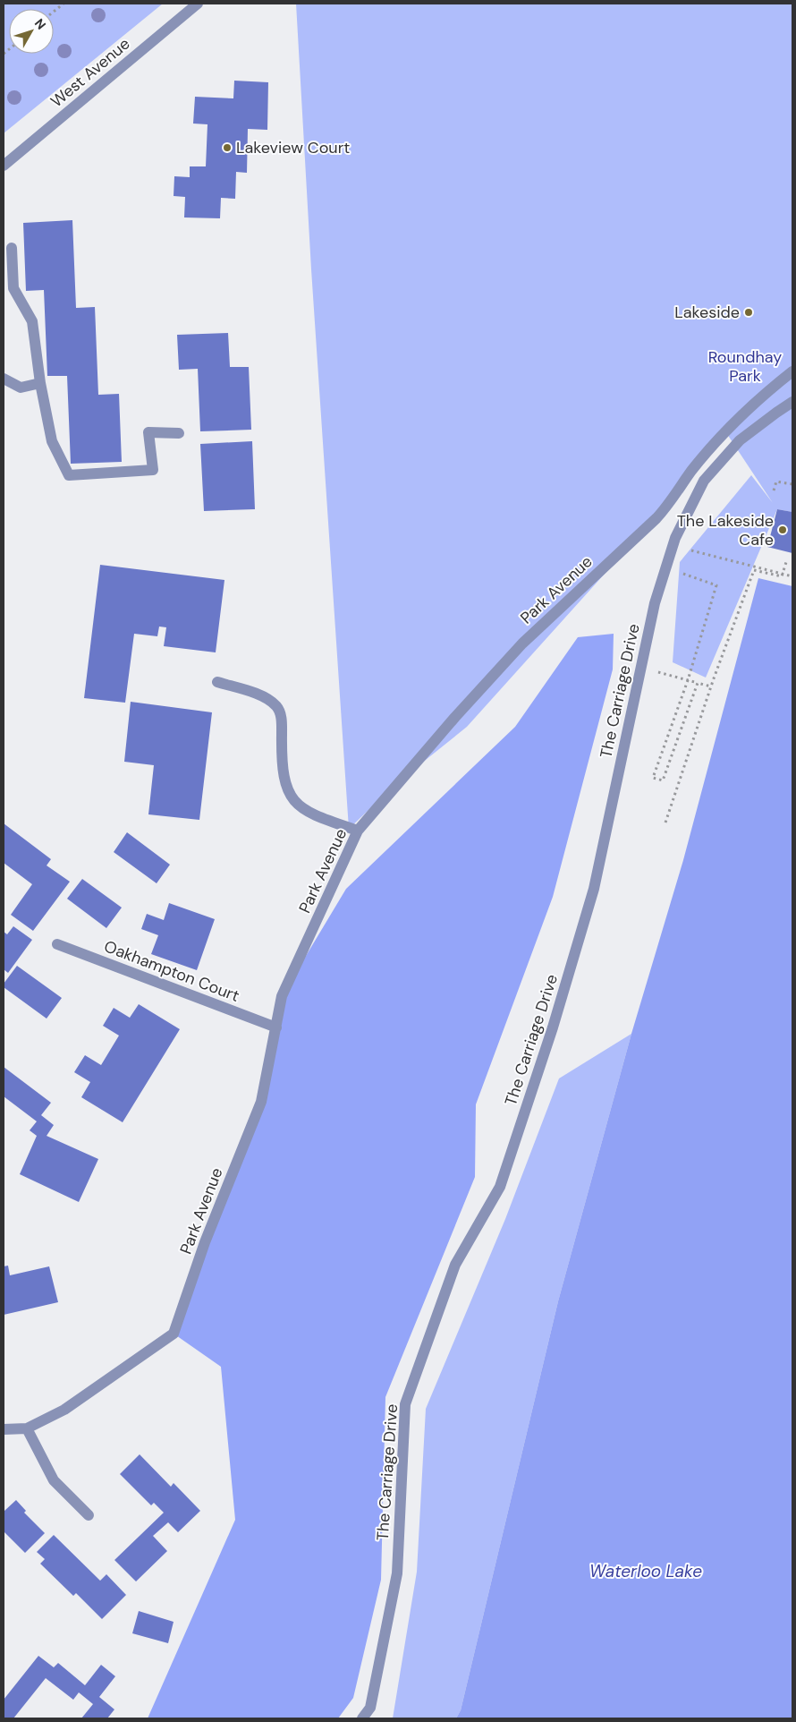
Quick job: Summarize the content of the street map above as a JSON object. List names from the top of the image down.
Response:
{
  "streets": {
    "street": [
      "West Avenue",
      "Park Avenue",
      "The Carriage Drive",
      "Oakhampton Court"
    ]
  },
  "crossings": [
    ["Park Avenue", "Oakhampton Court"]
  ],
  "water": ["Waterloo Lake"],
  "parks": ["Roundhay Park"],
  "places": ["Lakeview Court", "Lakeside", "The Lakeside Cafe"],
  "north": "top right"
}
